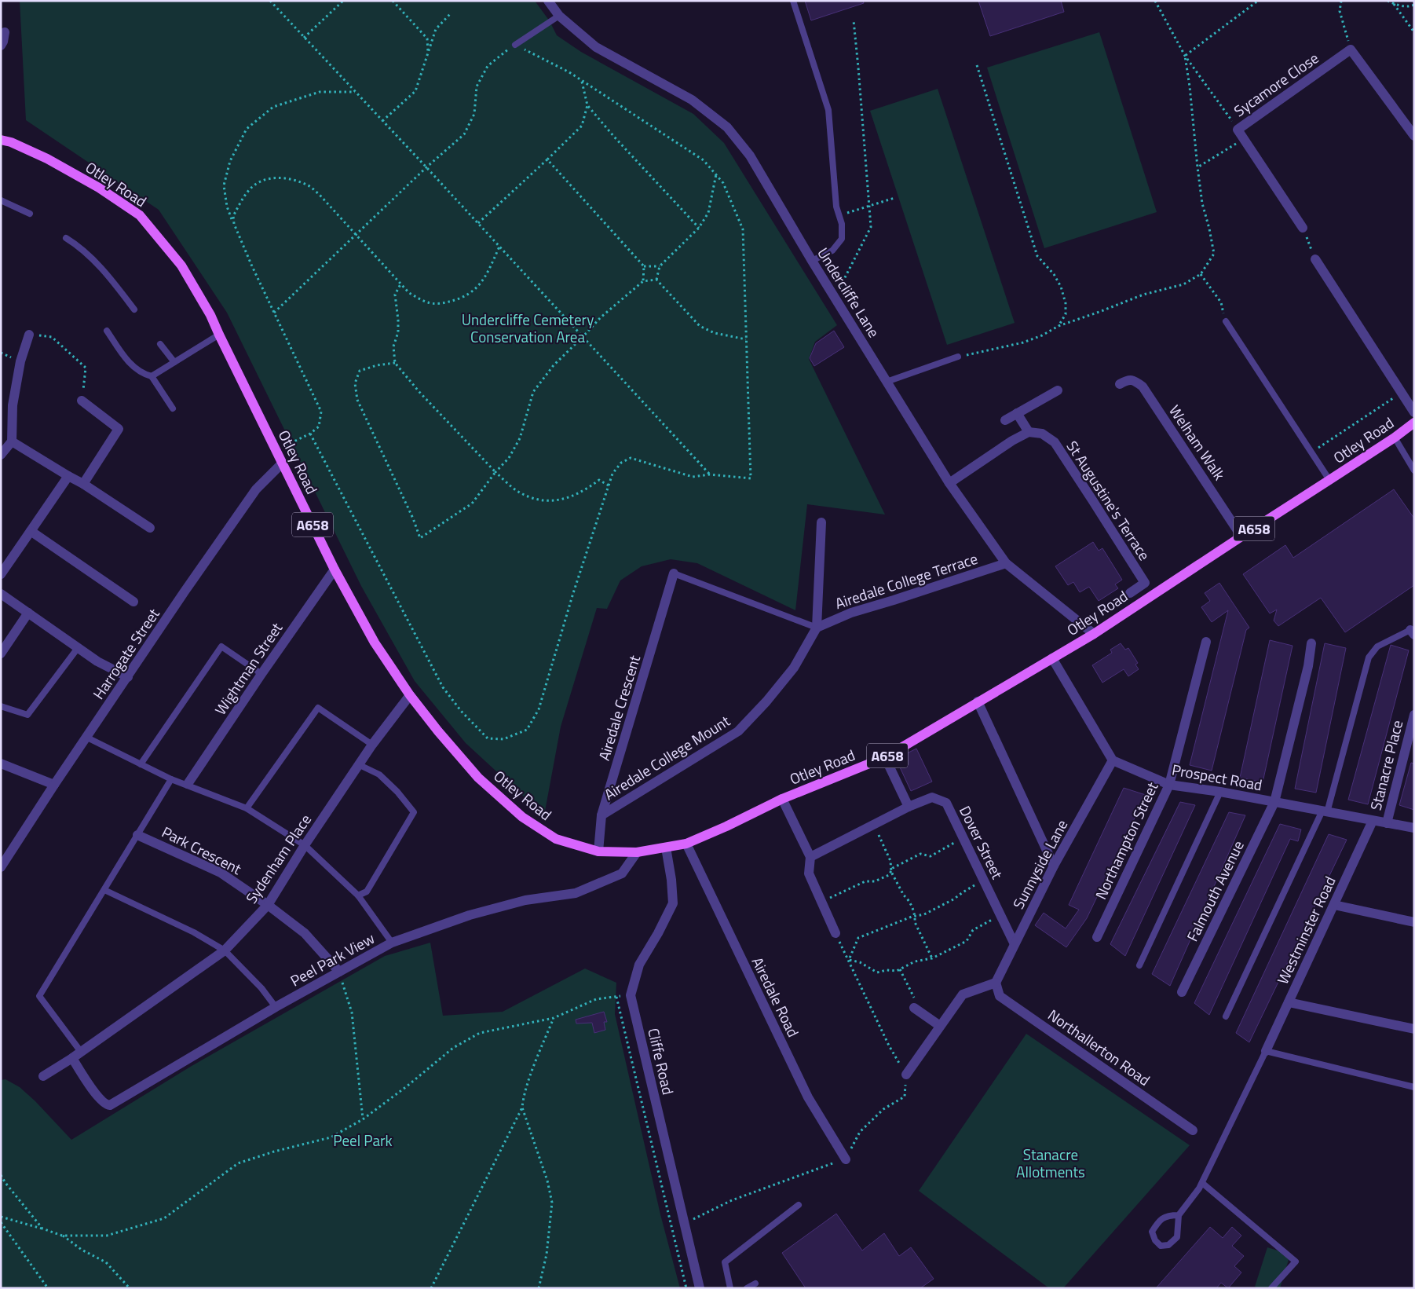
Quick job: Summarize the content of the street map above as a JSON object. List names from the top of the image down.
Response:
{
  "streets": {
    "main road": ["Otley Road", "A658"],
    "street": [
      "Sycamore Close",
      "Undercliffe Lane",
      "Welham Walk",
      "St Augustine's Terrace",
      "Airedale College Terrace",
      "Harrogate Street",
      "Wightman Street",
      "Airedale Crescent",
      "Airedale College Mount",
      "Stanacre Place",
      "Prospect Road",
      "Northampton Street",
      "Dover Street",
      "Park Crescent",
      "Sydenham Place",
      "Sunnyside Lane",
      "Falmouth Avenue",
      "Westminster Road",
      "Peel Park View",
      "Airedale Road",
      "Northallerton Road",
      "Cliffe Road"
    ]
  },
  "crossings": [
    ["Otley Road", "Undercliffe Lane"],
    ["Otley Road", "Welham Walk"],
    ["Otley Road", "Harrogate Street"],
    ["Otley Road", "Wightman Street"],
    ["Otley Road", "Airedale Crescent"],
    ["Otley Road", "Sydenham Place"],
    ["Otley Road", "Peel Park View"],
    ["Otley Road", "Airedale Road"],
    ["Otley Road", "Cliffe Road"],
    ["Undercliffe Lane", "Airedale College Terrace"],
    ["Airedale College Terrace", "Airedale College Mount"],
    ["Airedale Crescent", "Airedale College Mount"],
    ["Stanacre Place", "Prospect Road"],
    ["Prospect Road", "Northampton Street"],
    ["Prospect Road", "Sunnyside Lane"],
    ["Prospect Road", "Falmouth Avenue"],
    ["Prospect Road", "Westminster Road"],
    ["Dover Street", "Sunnyside Lane"],
    ["Park Crescent", "Sydenham Place"],
    ["Park Crescent", "Peel Park View"],
    ["Sydenham Place", "Peel Park View"],
    ["Sunnyside Lane", "Northallerton Road"]
  ],
  "parks": ["Undercliffe Cemetery Conservation Area", "Peel Park", "Stanacre Allotments"]
}
